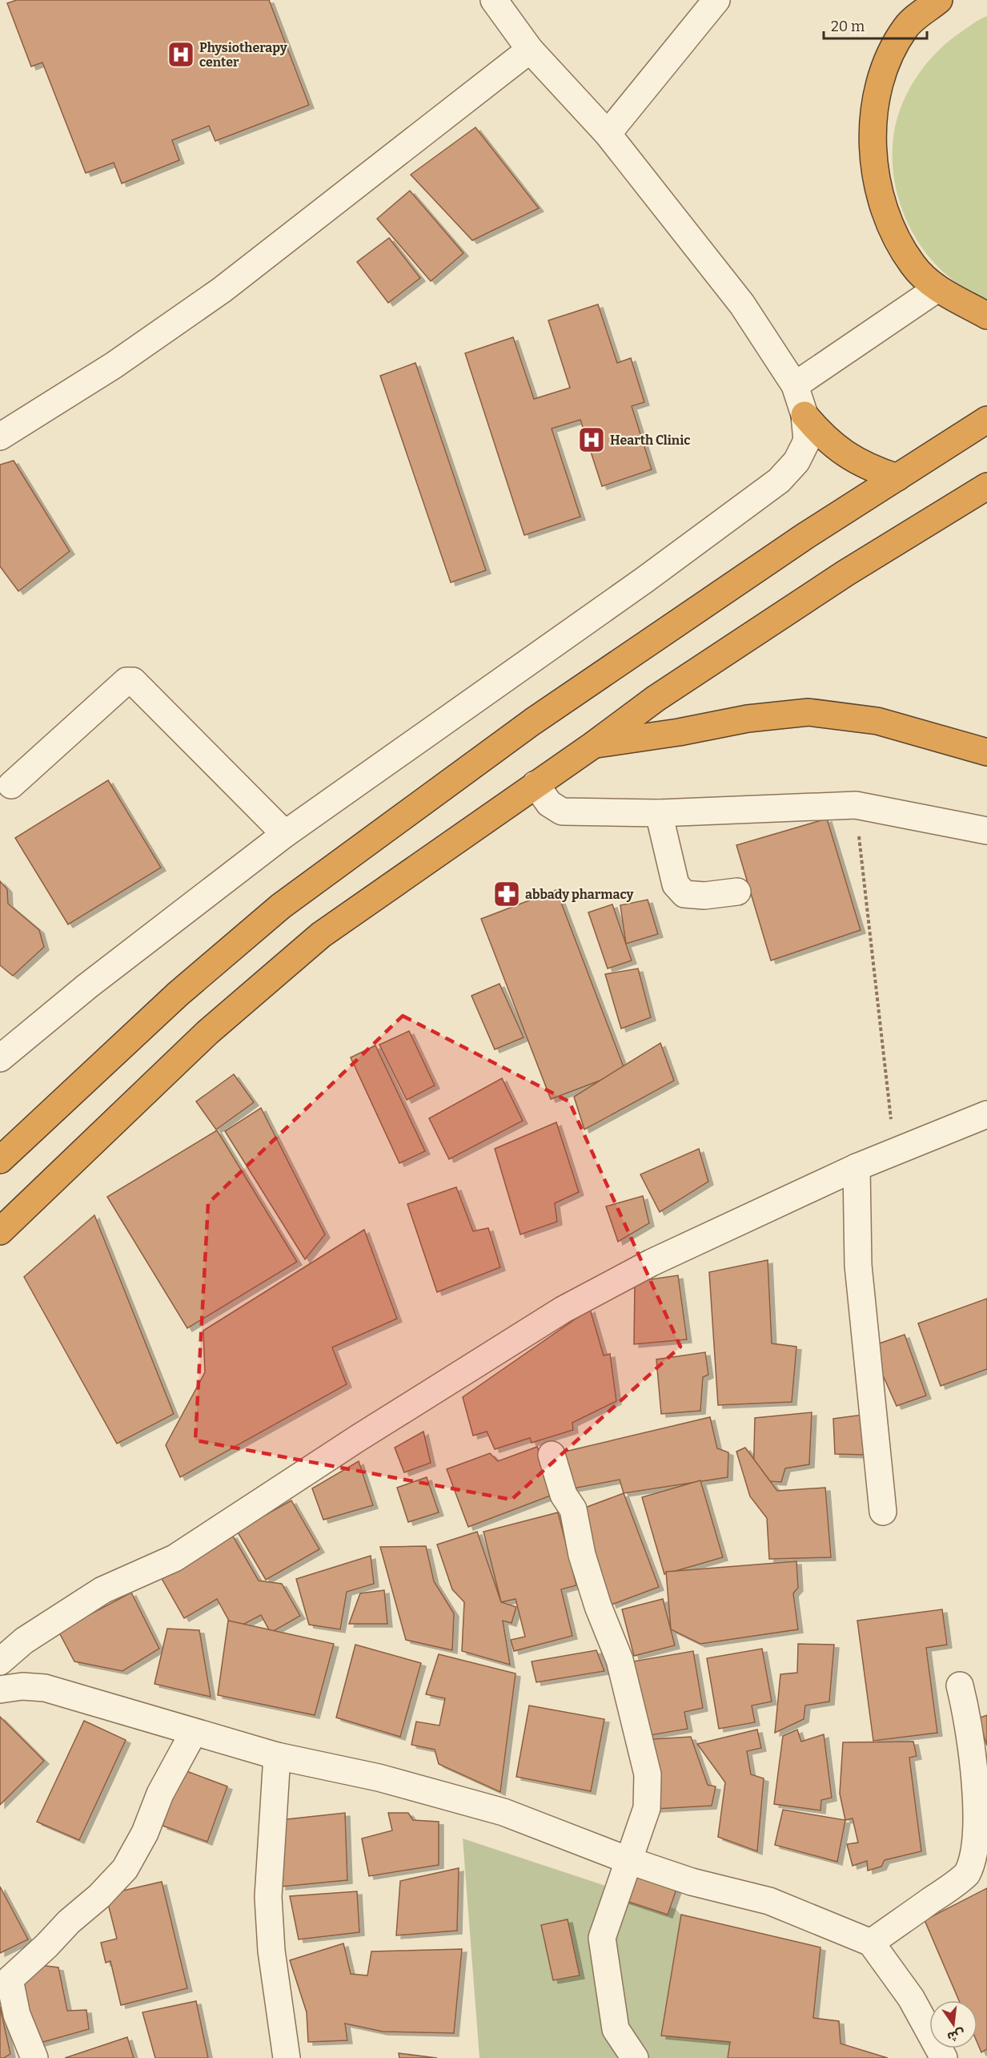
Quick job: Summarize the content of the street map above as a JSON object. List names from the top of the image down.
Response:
{
  "places": {
    "hospital": ["Physiotherapy center", "Hearth Clinic"],
    "pharmacy": ["abbady pharmacy"]
  },
  "scale_bar": "20 m",
  "north": "bottom"
}
